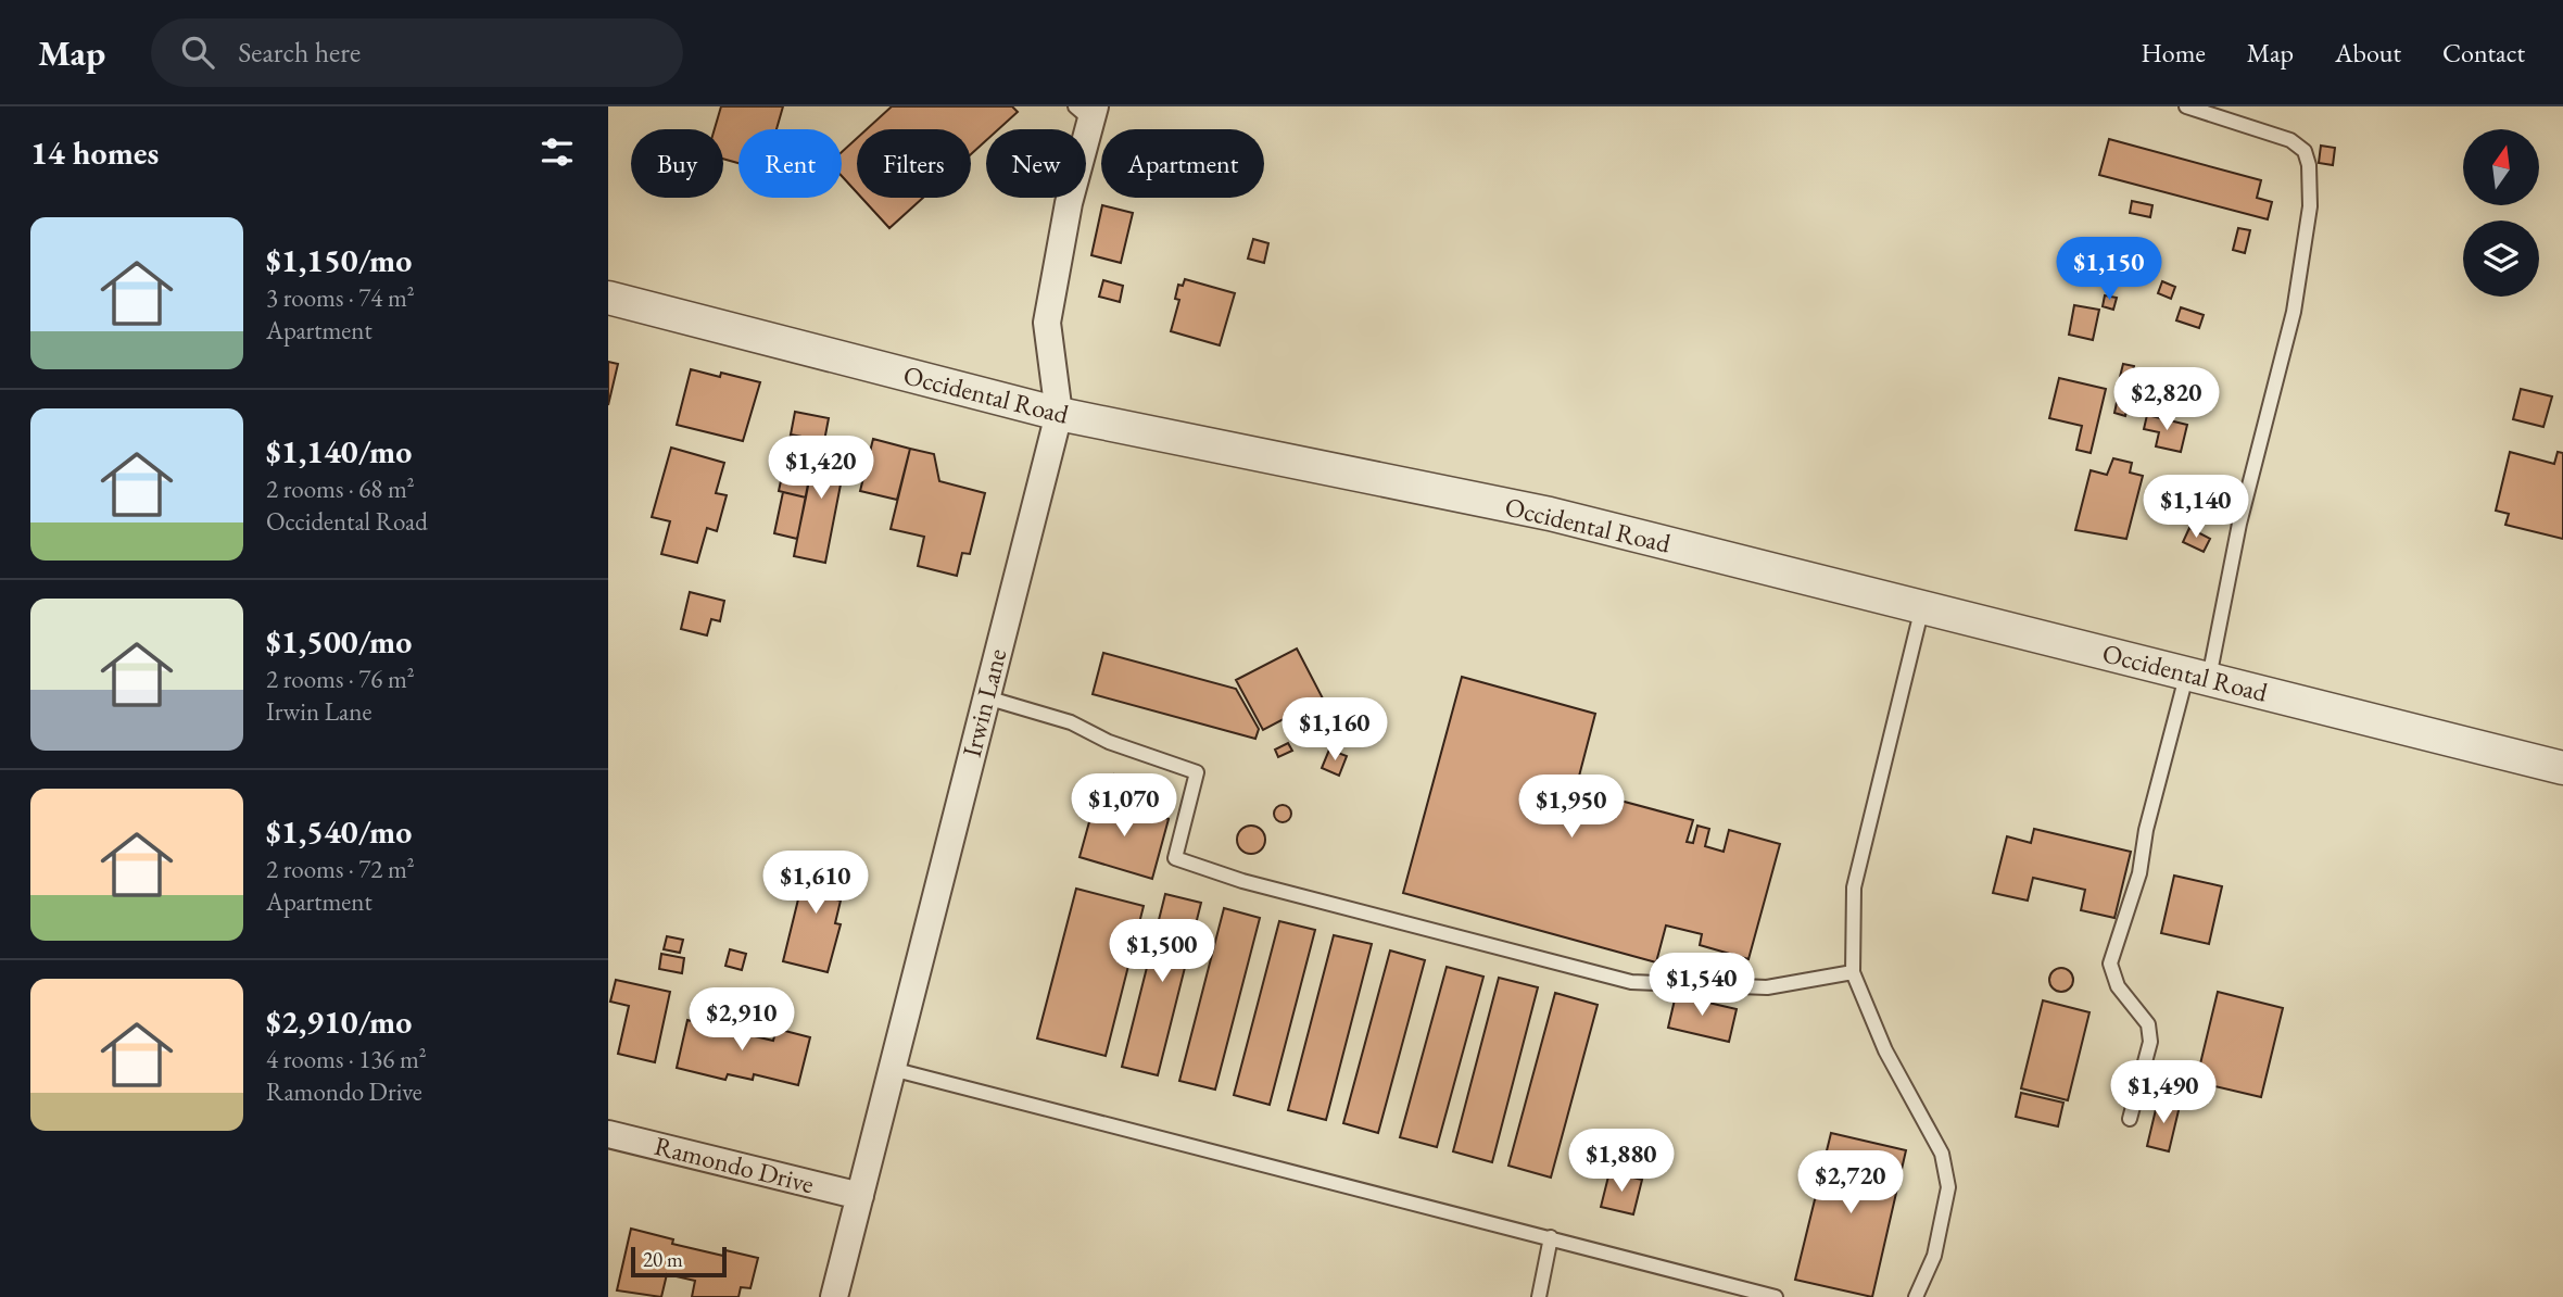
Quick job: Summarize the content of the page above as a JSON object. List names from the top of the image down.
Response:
{
  "streets": {
    "street": ["Occidental Road", "Irwin Lane", "Ramondo Drive"]
  },
  "crossings": [
    ["Occidental Road", "Irwin Lane"],
    ["Irwin Lane", "Ramondo Drive"]
  ],
  "scale_bar": "20 m",
  "north": "top",
  "page": {
    "header": "Map",
    "search": "Search here",
    "nav": [
      "Home",
      "Map",
      "About",
      "Contact"
    ],
    "heading": "14 homes",
    "chip": [
      "Buy",
      "Rent",
      "Filters",
      "New",
      "Apartment"
    ],
    "list": [
      {
        "name": "$1,150/mo",
        "note": "3 rooms · 74 m² · Apartment"
      },
      {
        "name": "$1,140/mo",
        "note": "2 rooms · 68 m² · Occidental Road"
      },
      {
        "name": "$1,500/mo",
        "note": "2 rooms · 76 m² · Irwin Lane"
      },
      {
        "name": "$1,540/mo",
        "note": "2 rooms · 72 m² · Apartment"
      },
      {
        "name": "$2,910/mo",
        "note": "4 rooms · 136 m² · Ramondo Drive"
      }
    ],
    "price": [
      "$1,150",
      "$2,820",
      "$1,420",
      "$1,140",
      "$1,160",
      "$1,070",
      "$1,950",
      "$1,610",
      "$1,500",
      "$1,540",
      "$2,910",
      "$1,490",
      "$1,880",
      "$2,720"
    ],
    "scale": "20 m"
  }
}
